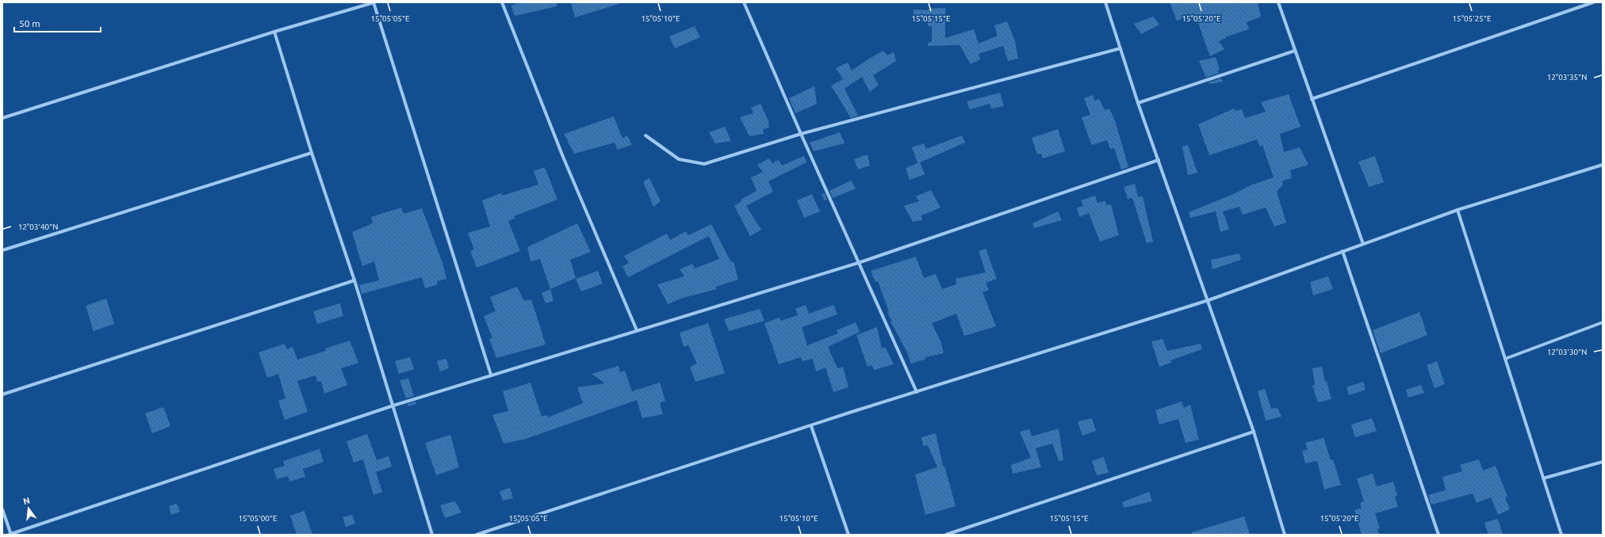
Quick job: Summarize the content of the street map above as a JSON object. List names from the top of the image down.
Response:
{
  "scale_bar": "50 m",
  "north": "top",
  "coordinates": [
    "15°05'05\"E",
    "15°05'10\"E",
    "15°05'15\"E",
    "15°05'20\"E",
    "15°05'25\"E",
    "12°03'35\"N",
    "12°03'40\"N",
    "12°03'30\"N",
    "15°05'00\"E"
  ]
}
